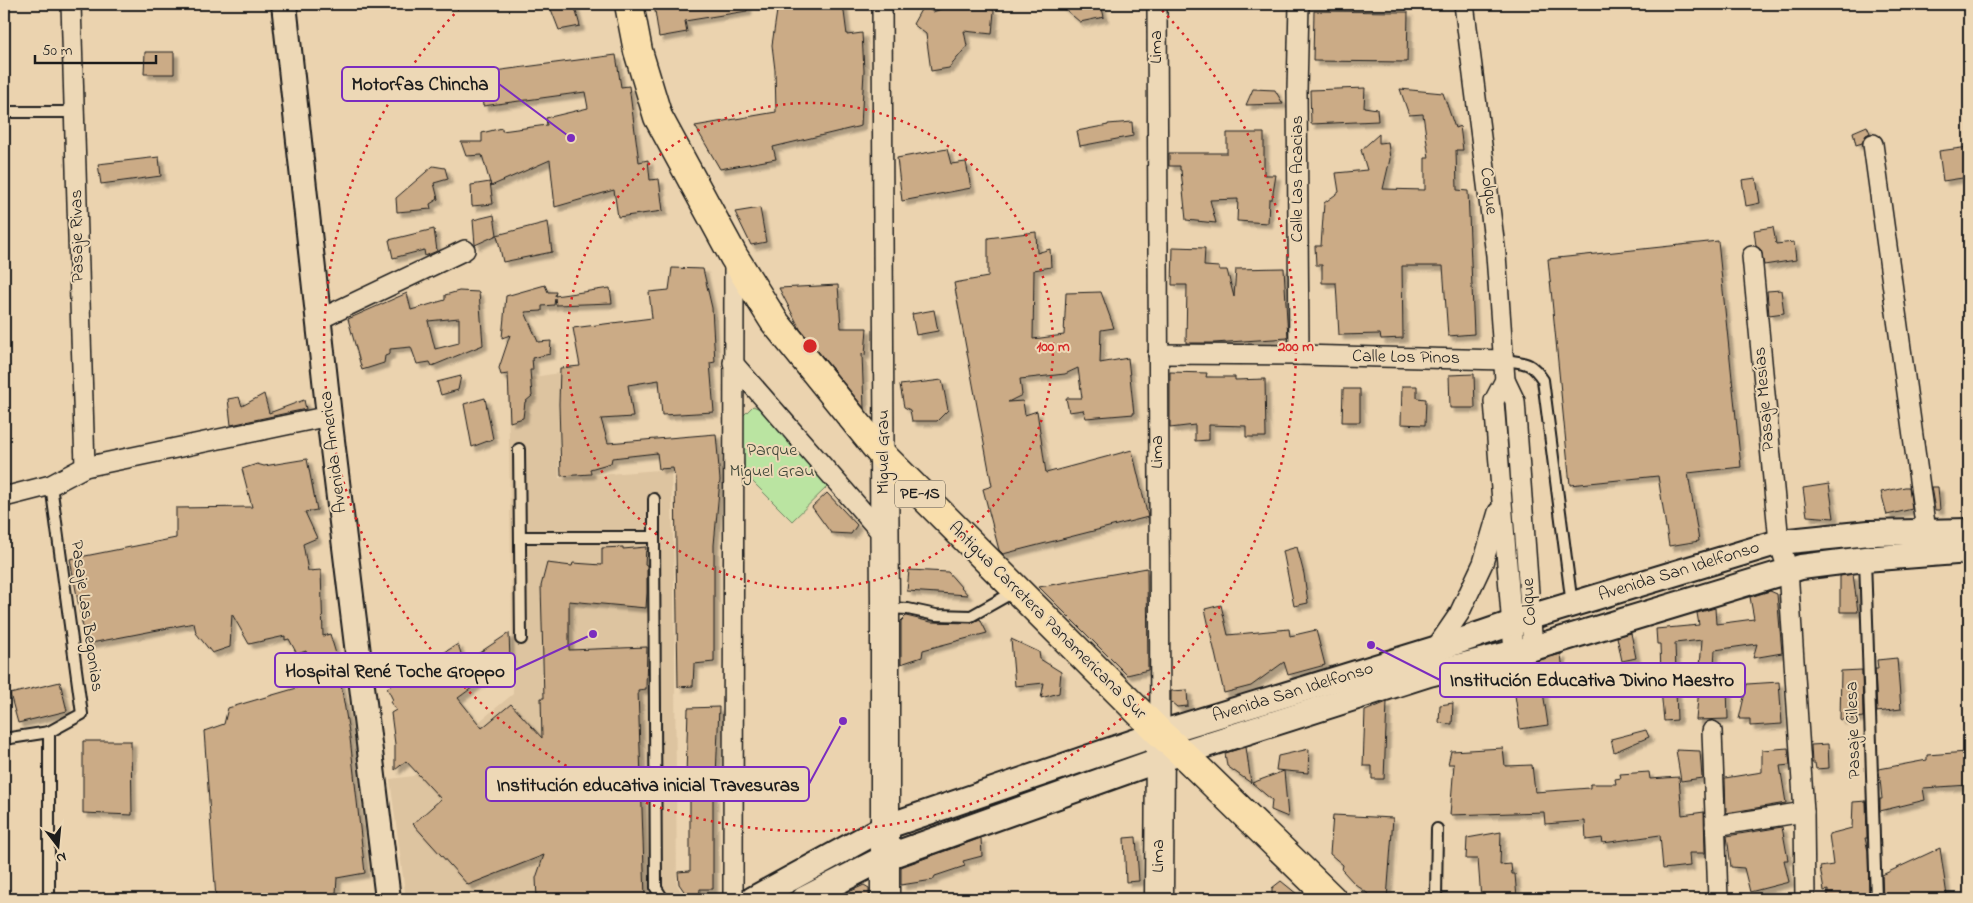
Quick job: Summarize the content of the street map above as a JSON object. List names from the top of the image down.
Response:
{
  "streets": {
    "highway": ["PE-1S", "Antigua Carretera Panamericana Sur"],
    "main road": ["Lima", "Miguel Grau"],
    "street": [
      "Calle Las Acacias",
      "Colque",
      "Pasaje Rivas",
      "Calle Los Pinos",
      "Pasaje Mesías",
      "Avenida America",
      "Avenida San Idelfonso"
    ],
    "lane": ["Pasaje Las Begonias", "Pasaje Cilesa"]
  },
  "crossings": [
    ["Lima", "Calle Los Pinos"],
    ["Lima", "Avenida San Idelfonso"],
    ["Lima", "Antigua Carretera Panamericana Sur"],
    ["Calle Las Acacias", "Calle Los Pinos"],
    ["Colque", "Calle Los Pinos"],
    ["Colque", "Avenida San Idelfonso"],
    ["Pasaje Mesías", "Avenida San Idelfonso"],
    ["Miguel Grau", "Avenida San Idelfonso"],
    ["Miguel Grau", "Antigua Carretera Panamericana Sur"],
    ["Avenida San Idelfonso", "Antigua Carretera Panamericana Sur"],
    ["Avenida San Idelfonso", "Pasaje Cilesa"]
  ],
  "parks": ["Parque Miguel Grau"],
  "places": [
    "Motorfas Chincha",
    "Hospital René Toche Groppo",
    "Institución Educativa Divino Maestro",
    "Institución educativa inicial Travesuras"
  ],
  "scale_bar": "50 m",
  "north": "bottom",
  "rings": ["100 m", "200 m"]
}
